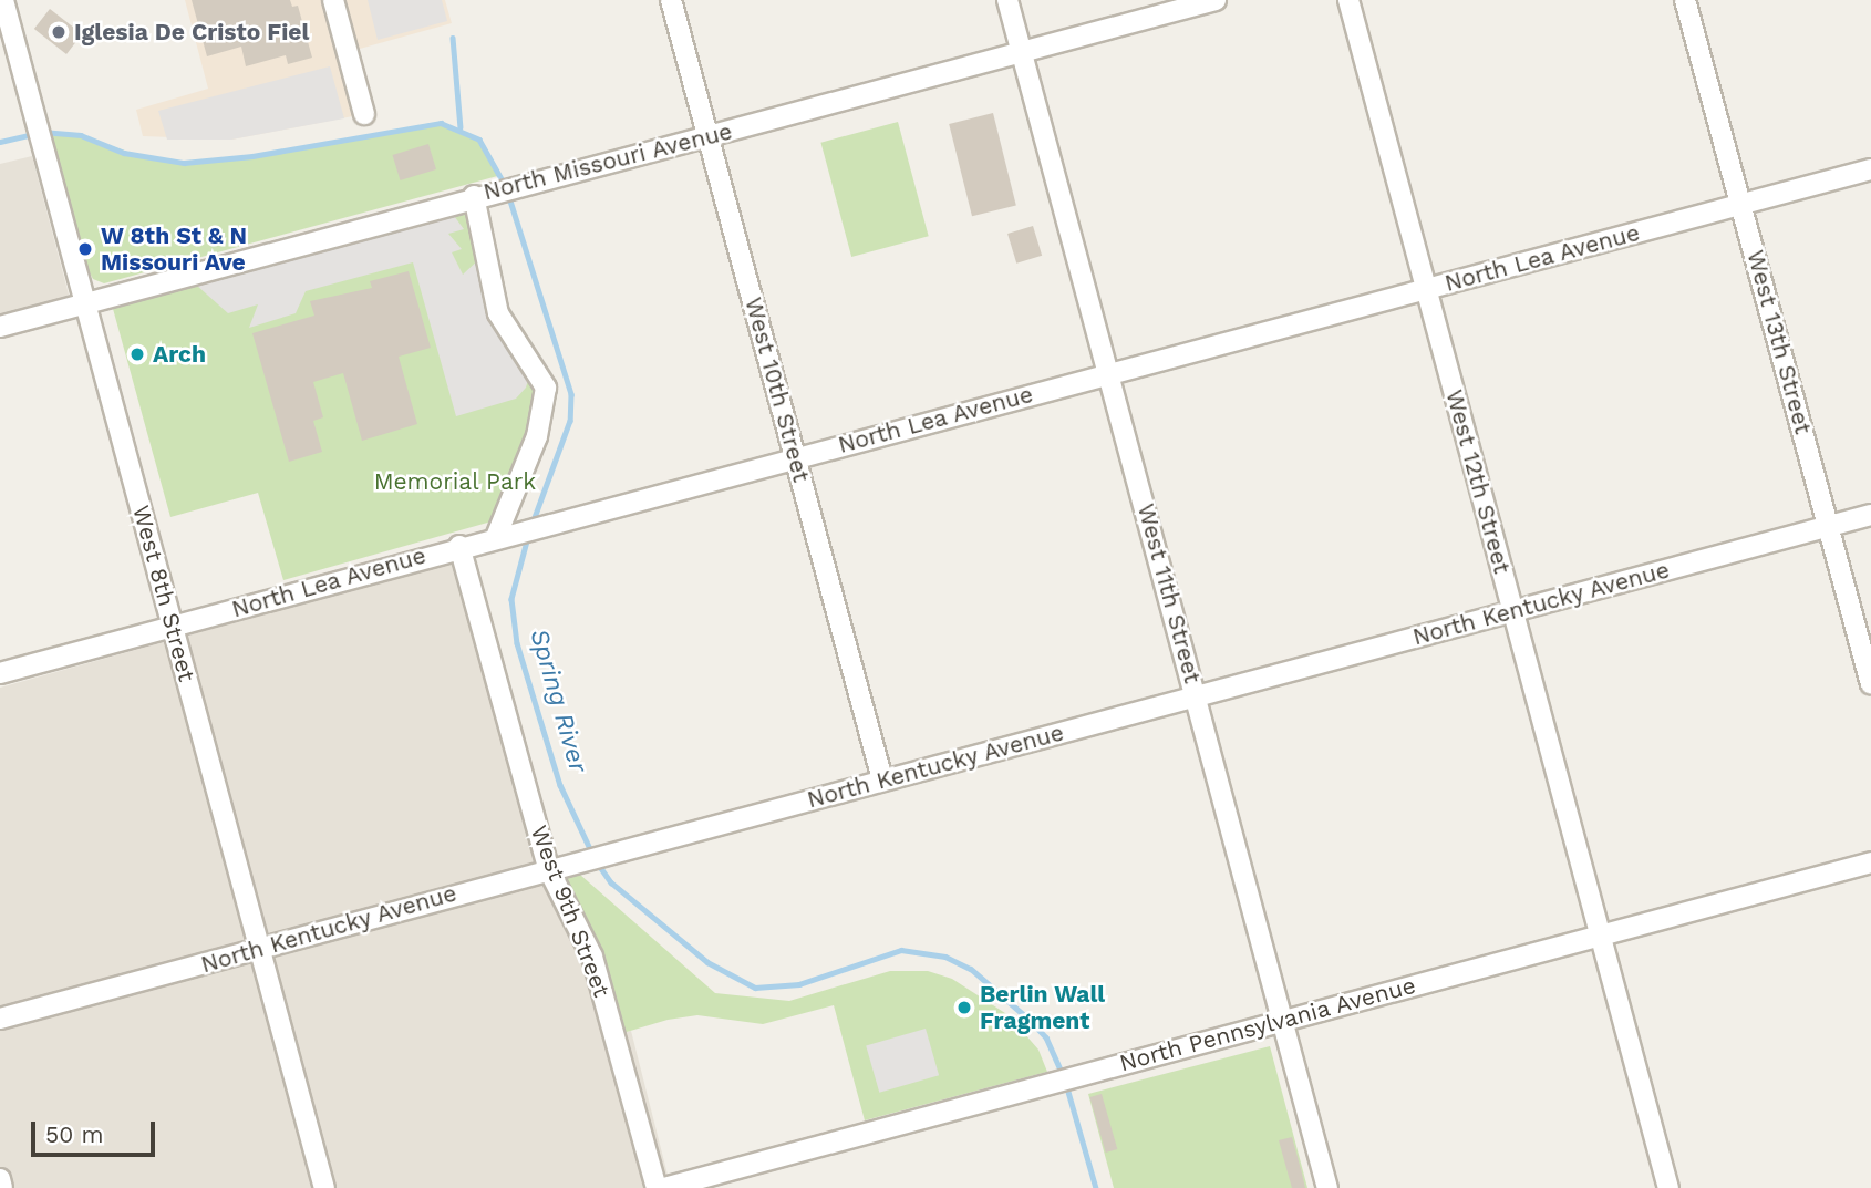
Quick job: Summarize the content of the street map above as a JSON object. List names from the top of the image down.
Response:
{
  "streets": {
    "street": [
      "North Missouri Avenue",
      "North Lea Avenue",
      "West 13th Street",
      "West 10th Street",
      "West 12th Street",
      "West 8th Street",
      "West 11th Street",
      "North Kentucky Avenue",
      "West 9th Street",
      "North Pennsylvania Avenue"
    ]
  },
  "crossings": [
    ["North Missouri Avenue", "West 10th Street"],
    ["North Missouri Avenue", "West 8th Street"],
    ["North Missouri Avenue", "West 11th Street"],
    ["North Lea Avenue", "West 13th Street"],
    ["North Lea Avenue", "West 10th Street"],
    ["North Lea Avenue", "West 12th Street"],
    ["North Lea Avenue", "West 8th Street"],
    ["North Lea Avenue", "West 11th Street"],
    ["North Lea Avenue", "West 9th Street"],
    ["West 13th Street", "North Kentucky Avenue"],
    ["West 10th Street", "North Kentucky Avenue"],
    ["West 12th Street", "North Kentucky Avenue"],
    ["West 12th Street", "North Pennsylvania Avenue"],
    ["West 8th Street", "North Kentucky Avenue"],
    ["West 11th Street", "North Kentucky Avenue"],
    ["West 11th Street", "North Pennsylvania Avenue"],
    ["North Kentucky Avenue", "West 9th Street"]
  ],
  "water": ["Spring River"],
  "parks": ["Memorial Park"],
  "places": [
    "Iglesia De Cristo Fiel",
    "W 8th St & N Missouri Ave",
    "Arch",
    "Berlin Wall Fragment"
  ],
  "scale_bar": "50 m"
}
